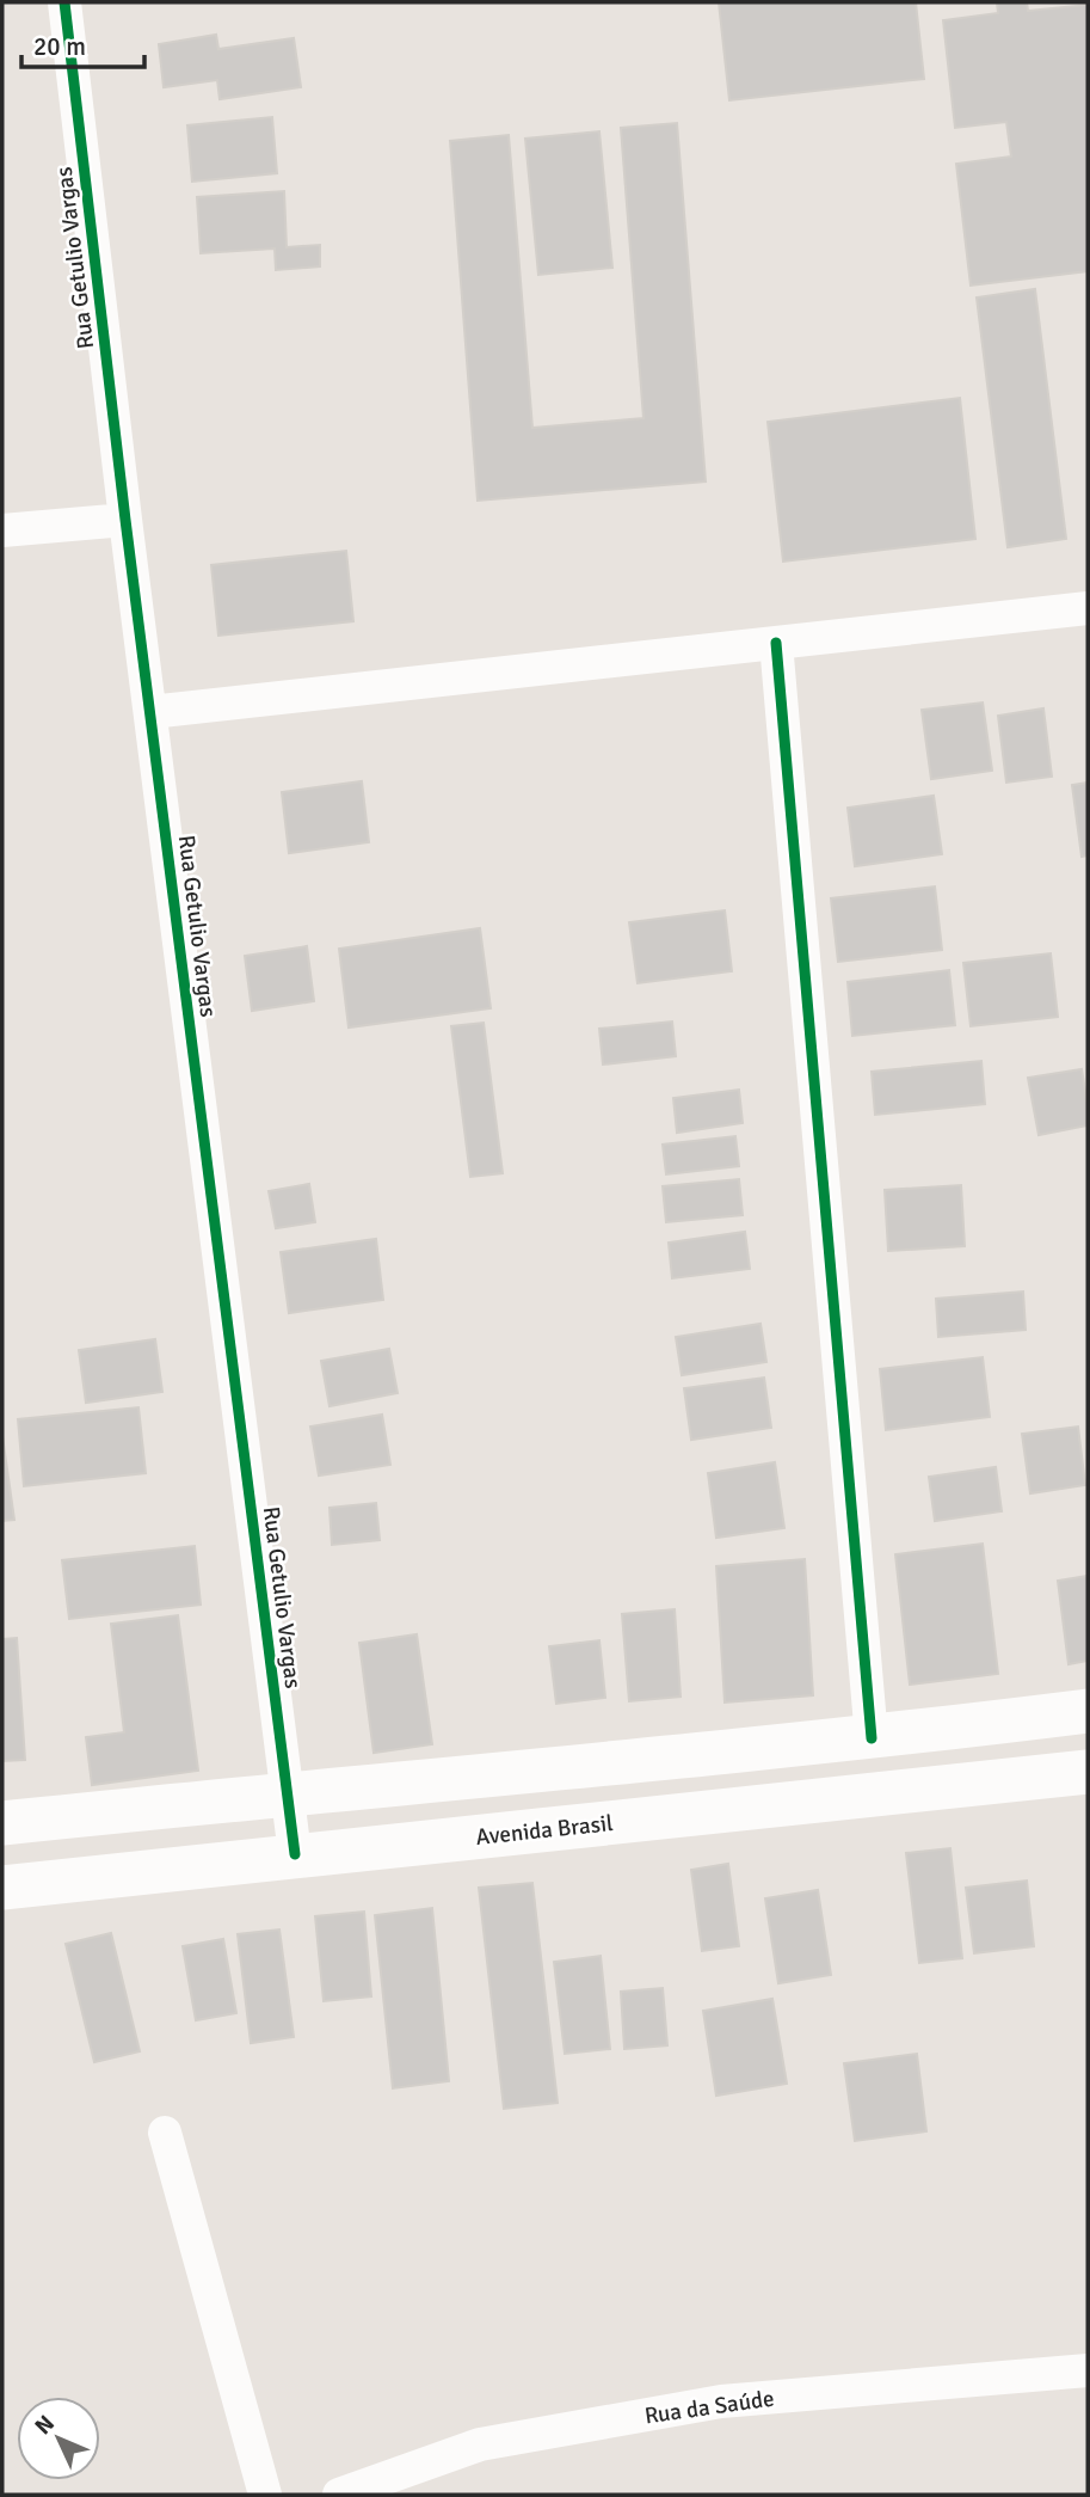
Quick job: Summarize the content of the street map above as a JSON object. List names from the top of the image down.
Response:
{
  "streets": {
    "street": ["Rua Getulio Vargas", "Avenida Brasil", "Rua da Saúde"]
  },
  "crossings": [
    ["Rua Getulio Vargas", "Avenida Brasil"]
  ],
  "scale_bar": "20 m",
  "north": "top left"
}
